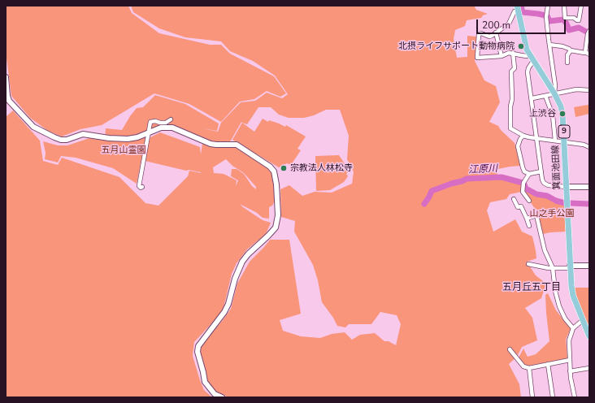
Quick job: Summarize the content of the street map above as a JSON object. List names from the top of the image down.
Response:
{
  "streets": {
    "main road": ["9", "箕面池田線"]
  },
  "districts": ["五月丘五丁目"],
  "water": ["江原川"],
  "parks": ["五月山霊園", "山之手公園"],
  "places": ["北摂ライフサポート動物病院", "上渋谷", "宗教法人林松寺"],
  "scale_bar": "200 m"
}
